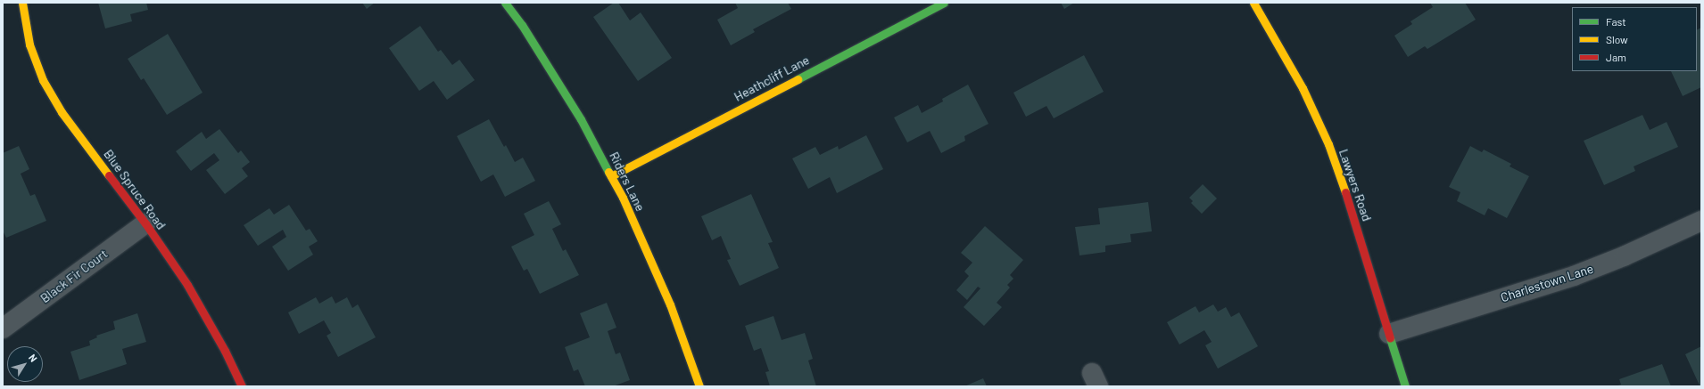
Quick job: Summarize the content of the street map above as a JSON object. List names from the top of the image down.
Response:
{
  "streets": {
    "street": [
      "Heathcliff Lane",
      "Riders Lane",
      "Lawyers Road",
      "Blue Spruce Road",
      "Black Fir Court",
      "Charlestown Lane"
    ]
  },
  "crossings": [
    ["Heathcliff Lane", "Riders Lane"],
    ["Lawyers Road", "Charlestown Lane"],
    ["Blue Spruce Road", "Black Fir Court"]
  ],
  "legend": ["Fast", "Slow", "Jam"],
  "north": "top right"
}
